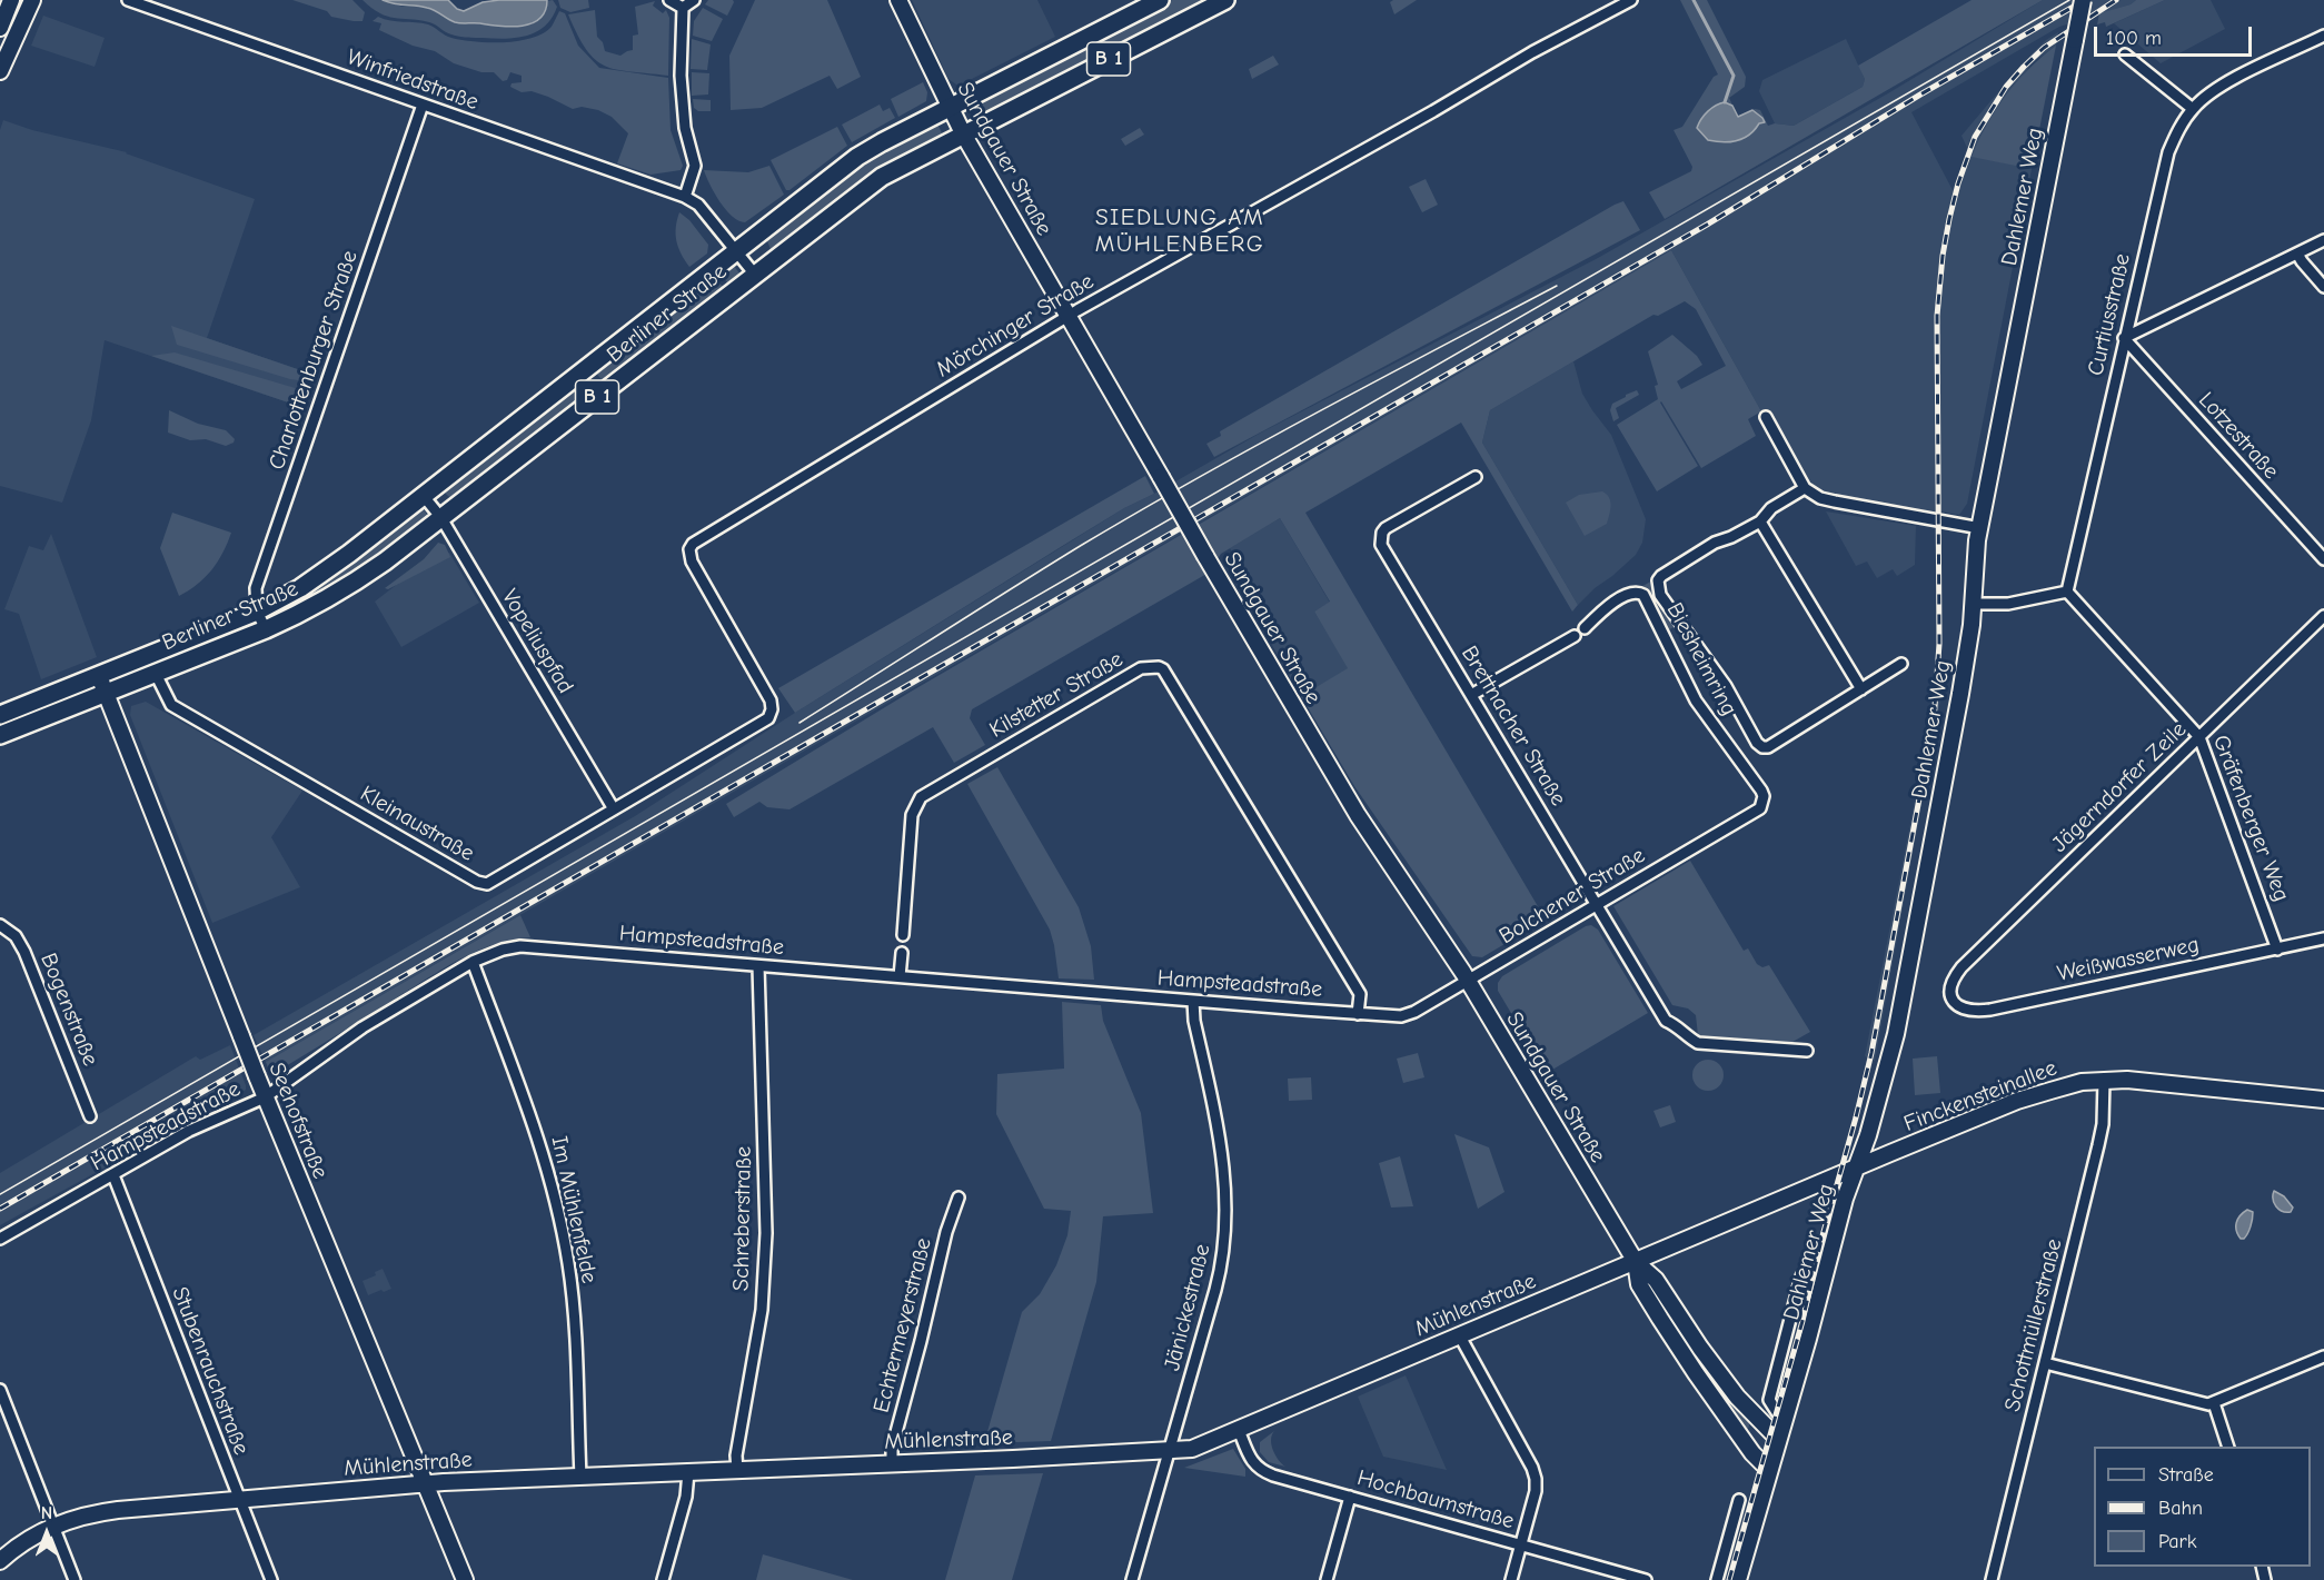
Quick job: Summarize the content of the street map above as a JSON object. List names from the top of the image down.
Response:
{
  "streets": {
    "main road": ["B 1", "Berliner Straße"],
    "street": [
      "Winfriedstraße",
      "Sundgauer Straße",
      "Dahlemer Weg",
      "Curtiusstraße",
      "Mörchinger Straße",
      "Charlottenburger Straße",
      "Lotzestraße",
      "Vopeliuspfad",
      "Biesheimring",
      "Kilstetter Straße",
      "Brettnacher Straße",
      "Jägerndorfer Zeile",
      "Gräfenberger Weg",
      "Kleinaustraße",
      "Bolchener Straße",
      "Hampsteadstraße",
      "Weißwasserweg",
      "Bogenstraße",
      "Finckensteinallee",
      "Seehofstraße",
      "Im Mühlenfelde",
      "Schreberstraße",
      "Mühlenstraße",
      "Jänickestraße",
      "Echtermeyerstraße",
      "Schottmüllerstraße",
      "Stubenrauchstraße",
      "Hochbaumstraße"
    ]
  },
  "crossings": [
    ["Winfriedstraße", "Berliner Straße"],
    ["Winfriedstraße", "Charlottenburger Straße"],
    ["Sundgauer Straße", "Dahlemer Weg"],
    ["Sundgauer Straße", "Berliner Straße"],
    ["Sundgauer Straße", "Mörchinger Straße"],
    ["Sundgauer Straße", "Bolchener Straße"],
    ["Sundgauer Straße", "Hampsteadstraße"],
    ["Sundgauer Straße", "Mühlenstraße"],
    ["Dahlemer Weg", "Finckensteinallee"],
    ["Dahlemer Weg", "Mühlenstraße"],
    ["Berliner Straße", "Charlottenburger Straße"],
    ["Berliner Straße", "Vopeliuspfad"],
    ["Berliner Straße", "Kleinaustraße"],
    ["Berliner Straße", "Seehofstraße"],
    ["Curtiusstraße", "Lotzestraße"],
    ["Curtiusstraße", "Gräfenberger Weg"],
    ["Mörchinger Straße", "Kleinaustraße"],
    ["Vopeliuspfad", "Kleinaustraße"],
    ["Biesheimring", "Bolchener Straße"],
    ["Kilstetter Straße", "Hampsteadstraße"],
    ["Brettnacher Straße", "Bolchener Straße"],
    ["Jägerndorfer Zeile", "Gräfenberger Weg"],
    ["Jägerndorfer Zeile", "Weißwasserweg"],
    ["Gräfenberger Weg", "Weißwasserweg"],
    ["Bolchener Straße", "Hampsteadstraße"],
    ["Hampsteadstraße", "Seehofstraße"],
    ["Hampsteadstraße", "Im Mühlenfelde"],
    ["Hampsteadstraße", "Schreberstraße"],
    ["Hampsteadstraße", "Jänickestraße"],
    ["Hampsteadstraße", "Stubenrauchstraße"],
    ["Finckensteinallee", "Mühlenstraße"],
    ["Finckensteinallee", "Schottmüllerstraße"],
    ["Seehofstraße", "Mühlenstraße"],
    ["Im Mühlenfelde", "Mühlenstraße"],
    ["Schreberstraße", "Mühlenstraße"],
    ["Mühlenstraße", "Jänickestraße"],
    ["Mühlenstraße", "Echtermeyerstraße"],
    ["Mühlenstraße", "Stubenrauchstraße"],
    ["Mühlenstraße", "Hochbaumstraße"]
  ],
  "districts": ["SIEDLUNG AM MÜHLENBERG"],
  "legend": ["Straße", "Bahn", "Park"],
  "scale_bar": "100 m",
  "north": "top"
}
